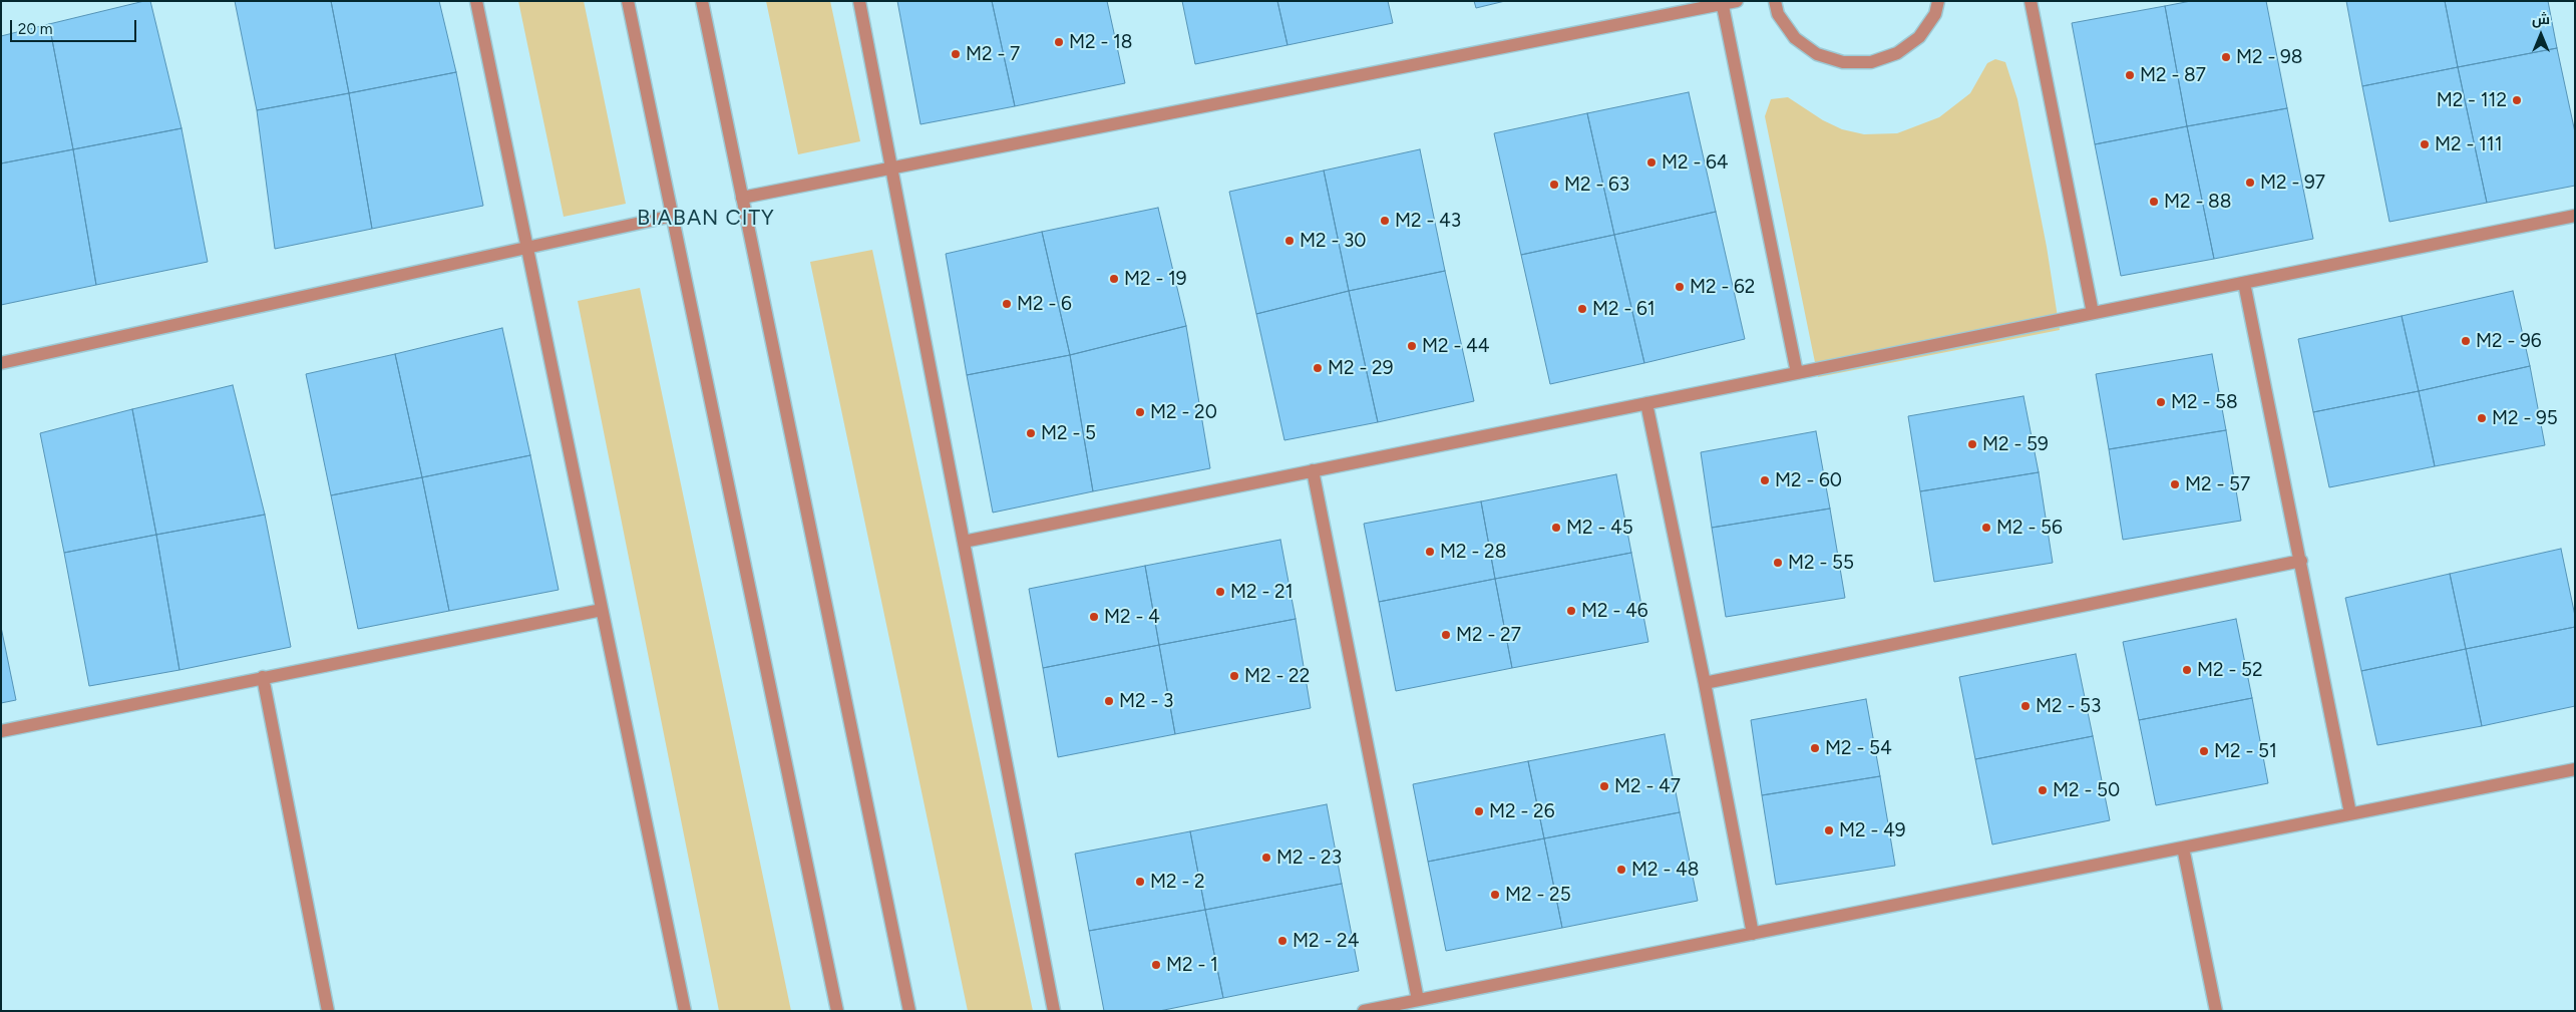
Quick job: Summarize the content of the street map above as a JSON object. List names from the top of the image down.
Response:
{
  "districts": ["BIABAN CITY"],
  "places": [
    "M2 - 18",
    "M2 - 7",
    "M2 - 98",
    "M2 - 87",
    "M2 - 112",
    "M2 - 111",
    "M2 - 64",
    "M2 - 97",
    "M2 - 63",
    "M2 - 88",
    "M2 - 43",
    "M2 - 30",
    "M2 - 19",
    "M2 - 62",
    "M2 - 6",
    "M2 - 61",
    "M2 - 96",
    "M2 - 44",
    "M2 - 29",
    "M2 - 58",
    "M2 - 20",
    "M2 - 95",
    "M2 - 5",
    "M2 - 59",
    "M2 - 60",
    "M2 - 57",
    "M2 - 45",
    "M2 - 56",
    "M2 - 28",
    "M2 - 55",
    "M2 - 21",
    "M2 - 46",
    "M2 - 4",
    "M2 - 27",
    "M2 - 52",
    "M2 - 22",
    "M2 - 3",
    "M2 - 53",
    "M2 - 54",
    "M2 - 51",
    "M2 - 47",
    "M2 - 50",
    "M2 - 26",
    "M2 - 49",
    "M2 - 23",
    "M2 - 48",
    "M2 - 2",
    "M2 - 25",
    "M2 - 24",
    "M2 - 1"
  ],
  "scale_bar": "20 m",
  "north": "top"
}
